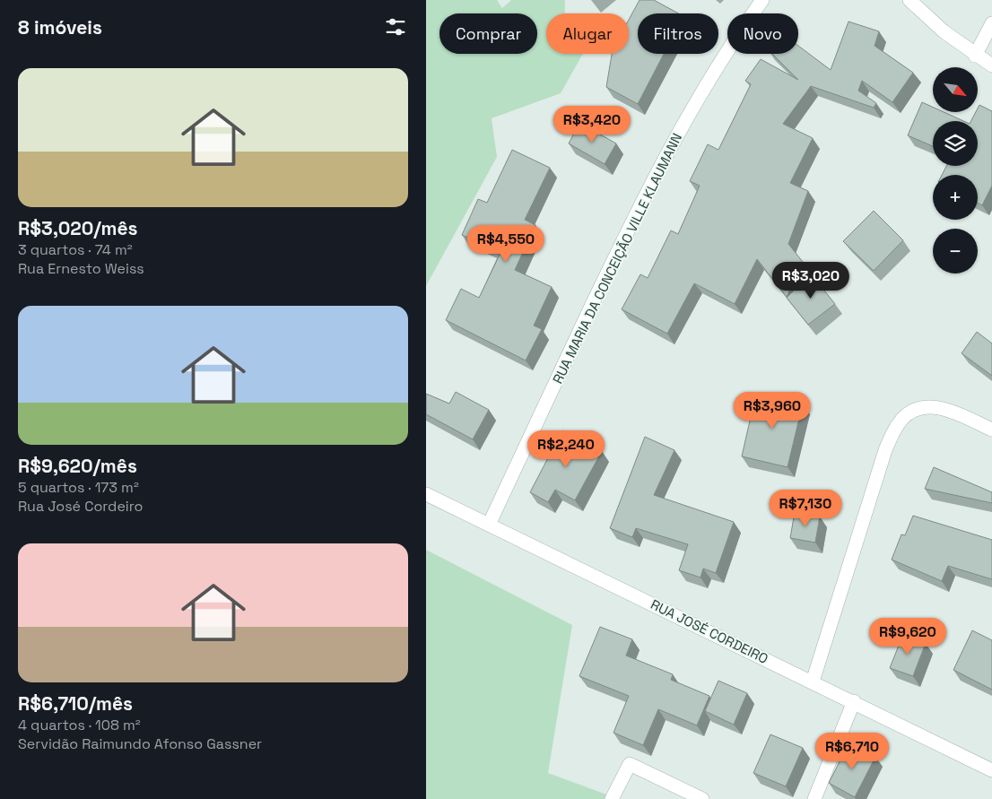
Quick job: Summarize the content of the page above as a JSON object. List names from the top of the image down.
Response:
{
  "streets": {
    "street": ["RUA MARIA DA CONCEIÇÃO VILLE KLAUMANN", "RUA JOSÉ CORDEIRO"]
  },
  "crossings": [
    ["RUA MARIA DA CONCEIÇÃO VILLE KLAUMANN", "RUA JOSÉ CORDEIRO"]
  ],
  "north": "bottom right",
  "page": {
    "heading": "8 imóveis",
    "chip": [
      "Comprar",
      "Alugar",
      "Filtros",
      "Novo"
    ],
    "list": [
      {
        "name": "R$3,020/mês",
        "note": "3 quartos · 74 m² · Rua Ernesto Weiss"
      },
      {
        "name": "R$9,620/mês",
        "note": "5 quartos · 173 m² · Rua José Cordeiro"
      },
      {
        "name": "R$6,710/mês",
        "note": "4 quartos · 108 m² · Servidão Raimundo Afonso Gassner"
      }
    ],
    "map_buttons": ["+", "−"],
    "price": [
      "R$3,420",
      "R$4,550",
      "R$3,020",
      "R$3,960",
      "R$2,240",
      "R$7,130",
      "R$9,620",
      "R$6,710"
    ]
  }
}
